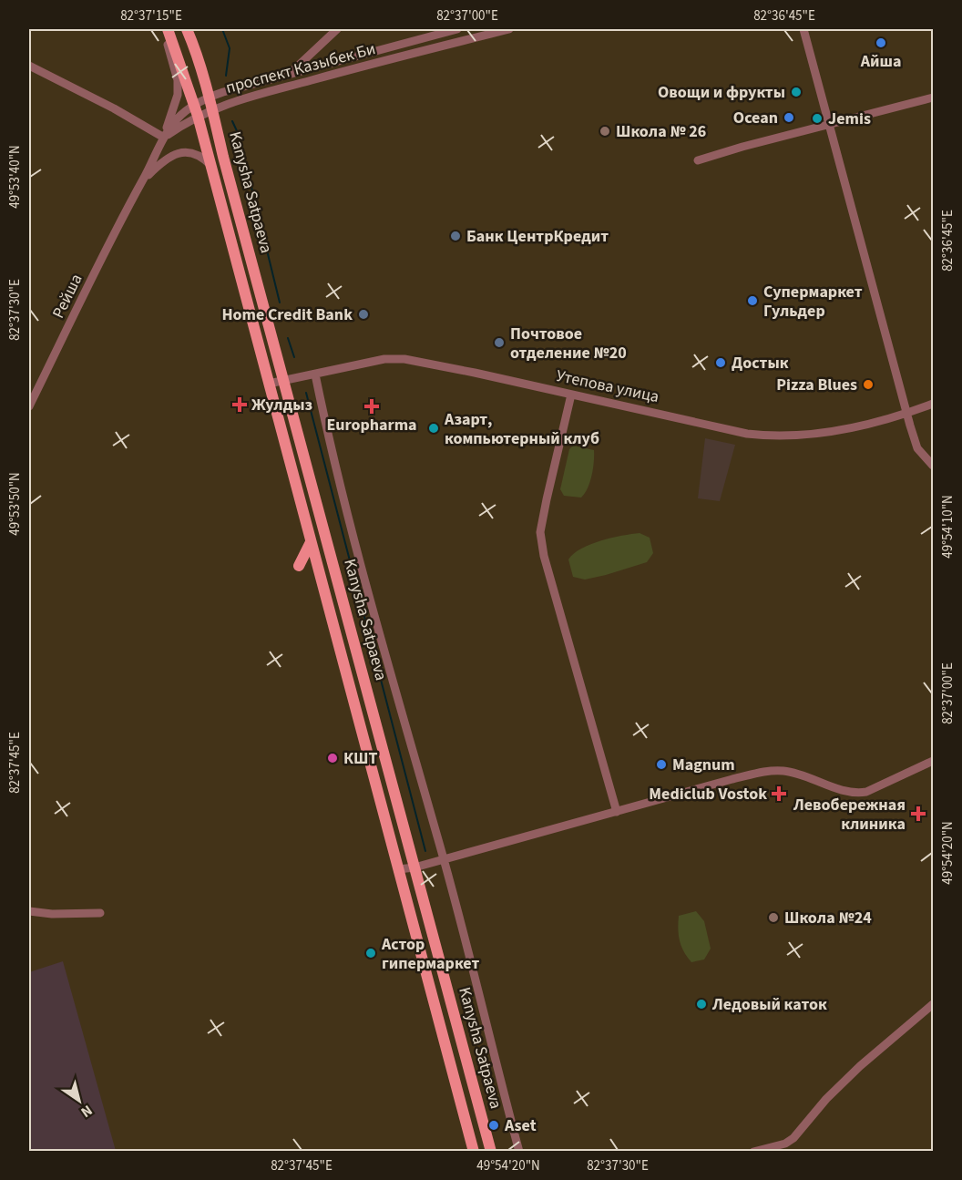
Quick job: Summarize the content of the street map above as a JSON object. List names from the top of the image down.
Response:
{
  "streets": {
    "main road": ["Kanysha Satpaeva"],
    "street": ["проспект Казыбек Би", "Рейша", "Утепова улица"]
  },
  "crossings": [
    ["проспект Казыбек Би", "Kanysha Satpaeva"],
    ["Kanysha Satpaeva", "Утепова улица"]
  ],
  "places": {
    "other": [
      "Айша",
      "Овощи и фрукты",
      "Ocean",
      "Jemis",
      "Школа № 26",
      "Банк ЦентрКредит",
      "Супермаркет Гульдер",
      "Home Credit Bank",
      "Почтовое отделение №20",
      "Достык",
      "Pizza Blues",
      "Азарт, компьютерный клуб",
      "КШТ",
      "Magnum",
      "Школа №24",
      "Астор гипермаркет",
      "Ледовый каток",
      "Aset"
    ],
    "health": [
      "Жулдыз",
      "Europharma",
      "Mediclub Vostok",
      "Левобережная клиника"
    ]
  },
  "north": "bottom right",
  "coordinates": [
    "82°37'15\"E",
    "82°37'00\"E",
    "82°36'45\"E",
    "49°53'40\"N",
    "82°37'30\"E",
    "49°53'50\"N",
    "49°54'10\"N",
    "82°37'45\"E",
    "49°54'20\"N"
  ]
}
